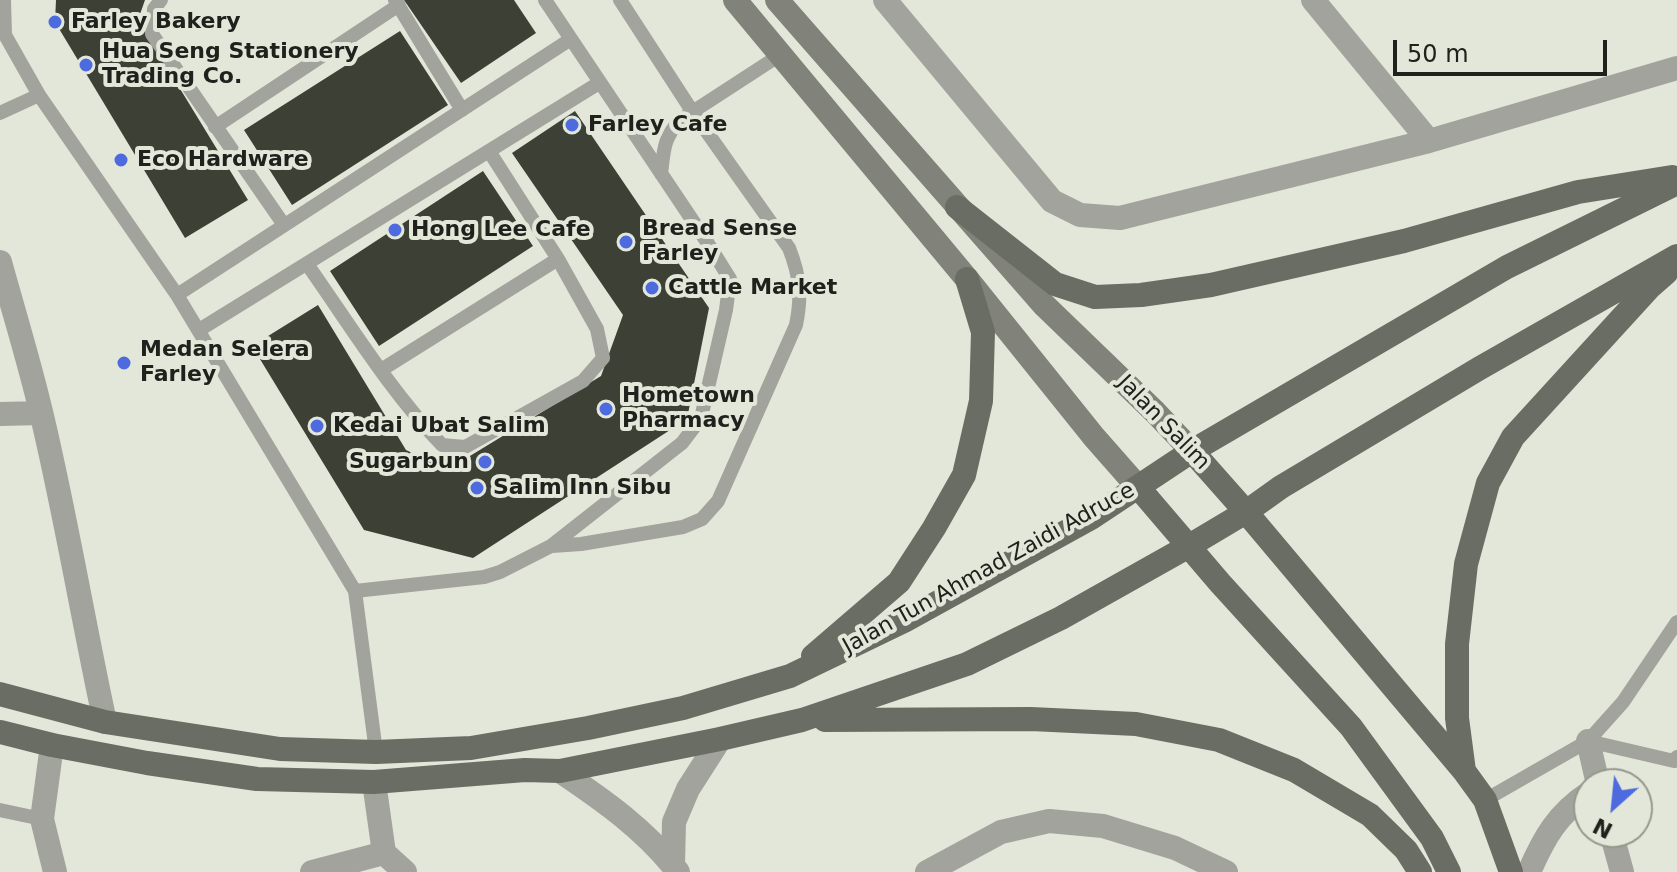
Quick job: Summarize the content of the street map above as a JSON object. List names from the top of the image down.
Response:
{
  "streets": {
    "main road": ["Jalan Salim", "Jalan Tun Ahmad Zaidi Adruce"]
  },
  "crossings": [
    ["Jalan Salim", "Jalan Tun Ahmad Zaidi Adruce"]
  ],
  "places": [
    "Farley Bakery",
    "Hua Seng Stationery Trading Co.",
    "Farley Cafe",
    "Eco Hardware",
    "Hong Lee Cafe",
    "Bread Sense Farley",
    "Cattle Market",
    "Medan Selera Farley",
    "Hometown Pharmacy",
    "Kedai Ubat Salim",
    "Sugarbun",
    "Salim Inn Sibu"
  ],
  "scale_bar": "50 m",
  "north": "bottom left"
}
